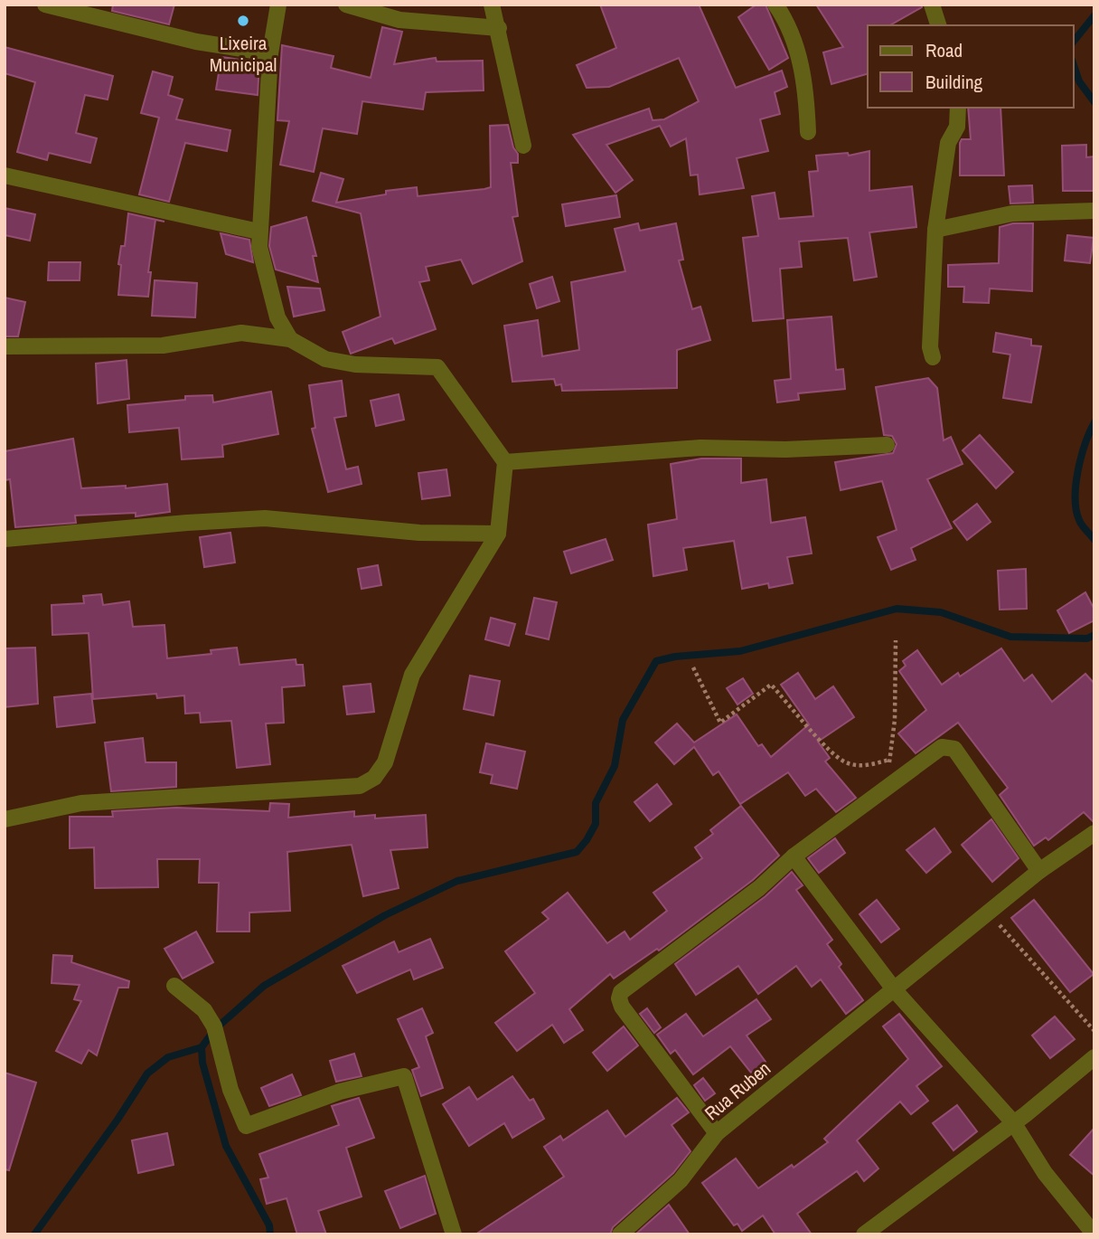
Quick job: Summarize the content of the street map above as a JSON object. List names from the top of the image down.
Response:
{
  "streets": {
    "street": ["Rua Ruben"]
  },
  "places": ["Lixeira Municipal"],
  "legend": ["Road", "Building"]
}
